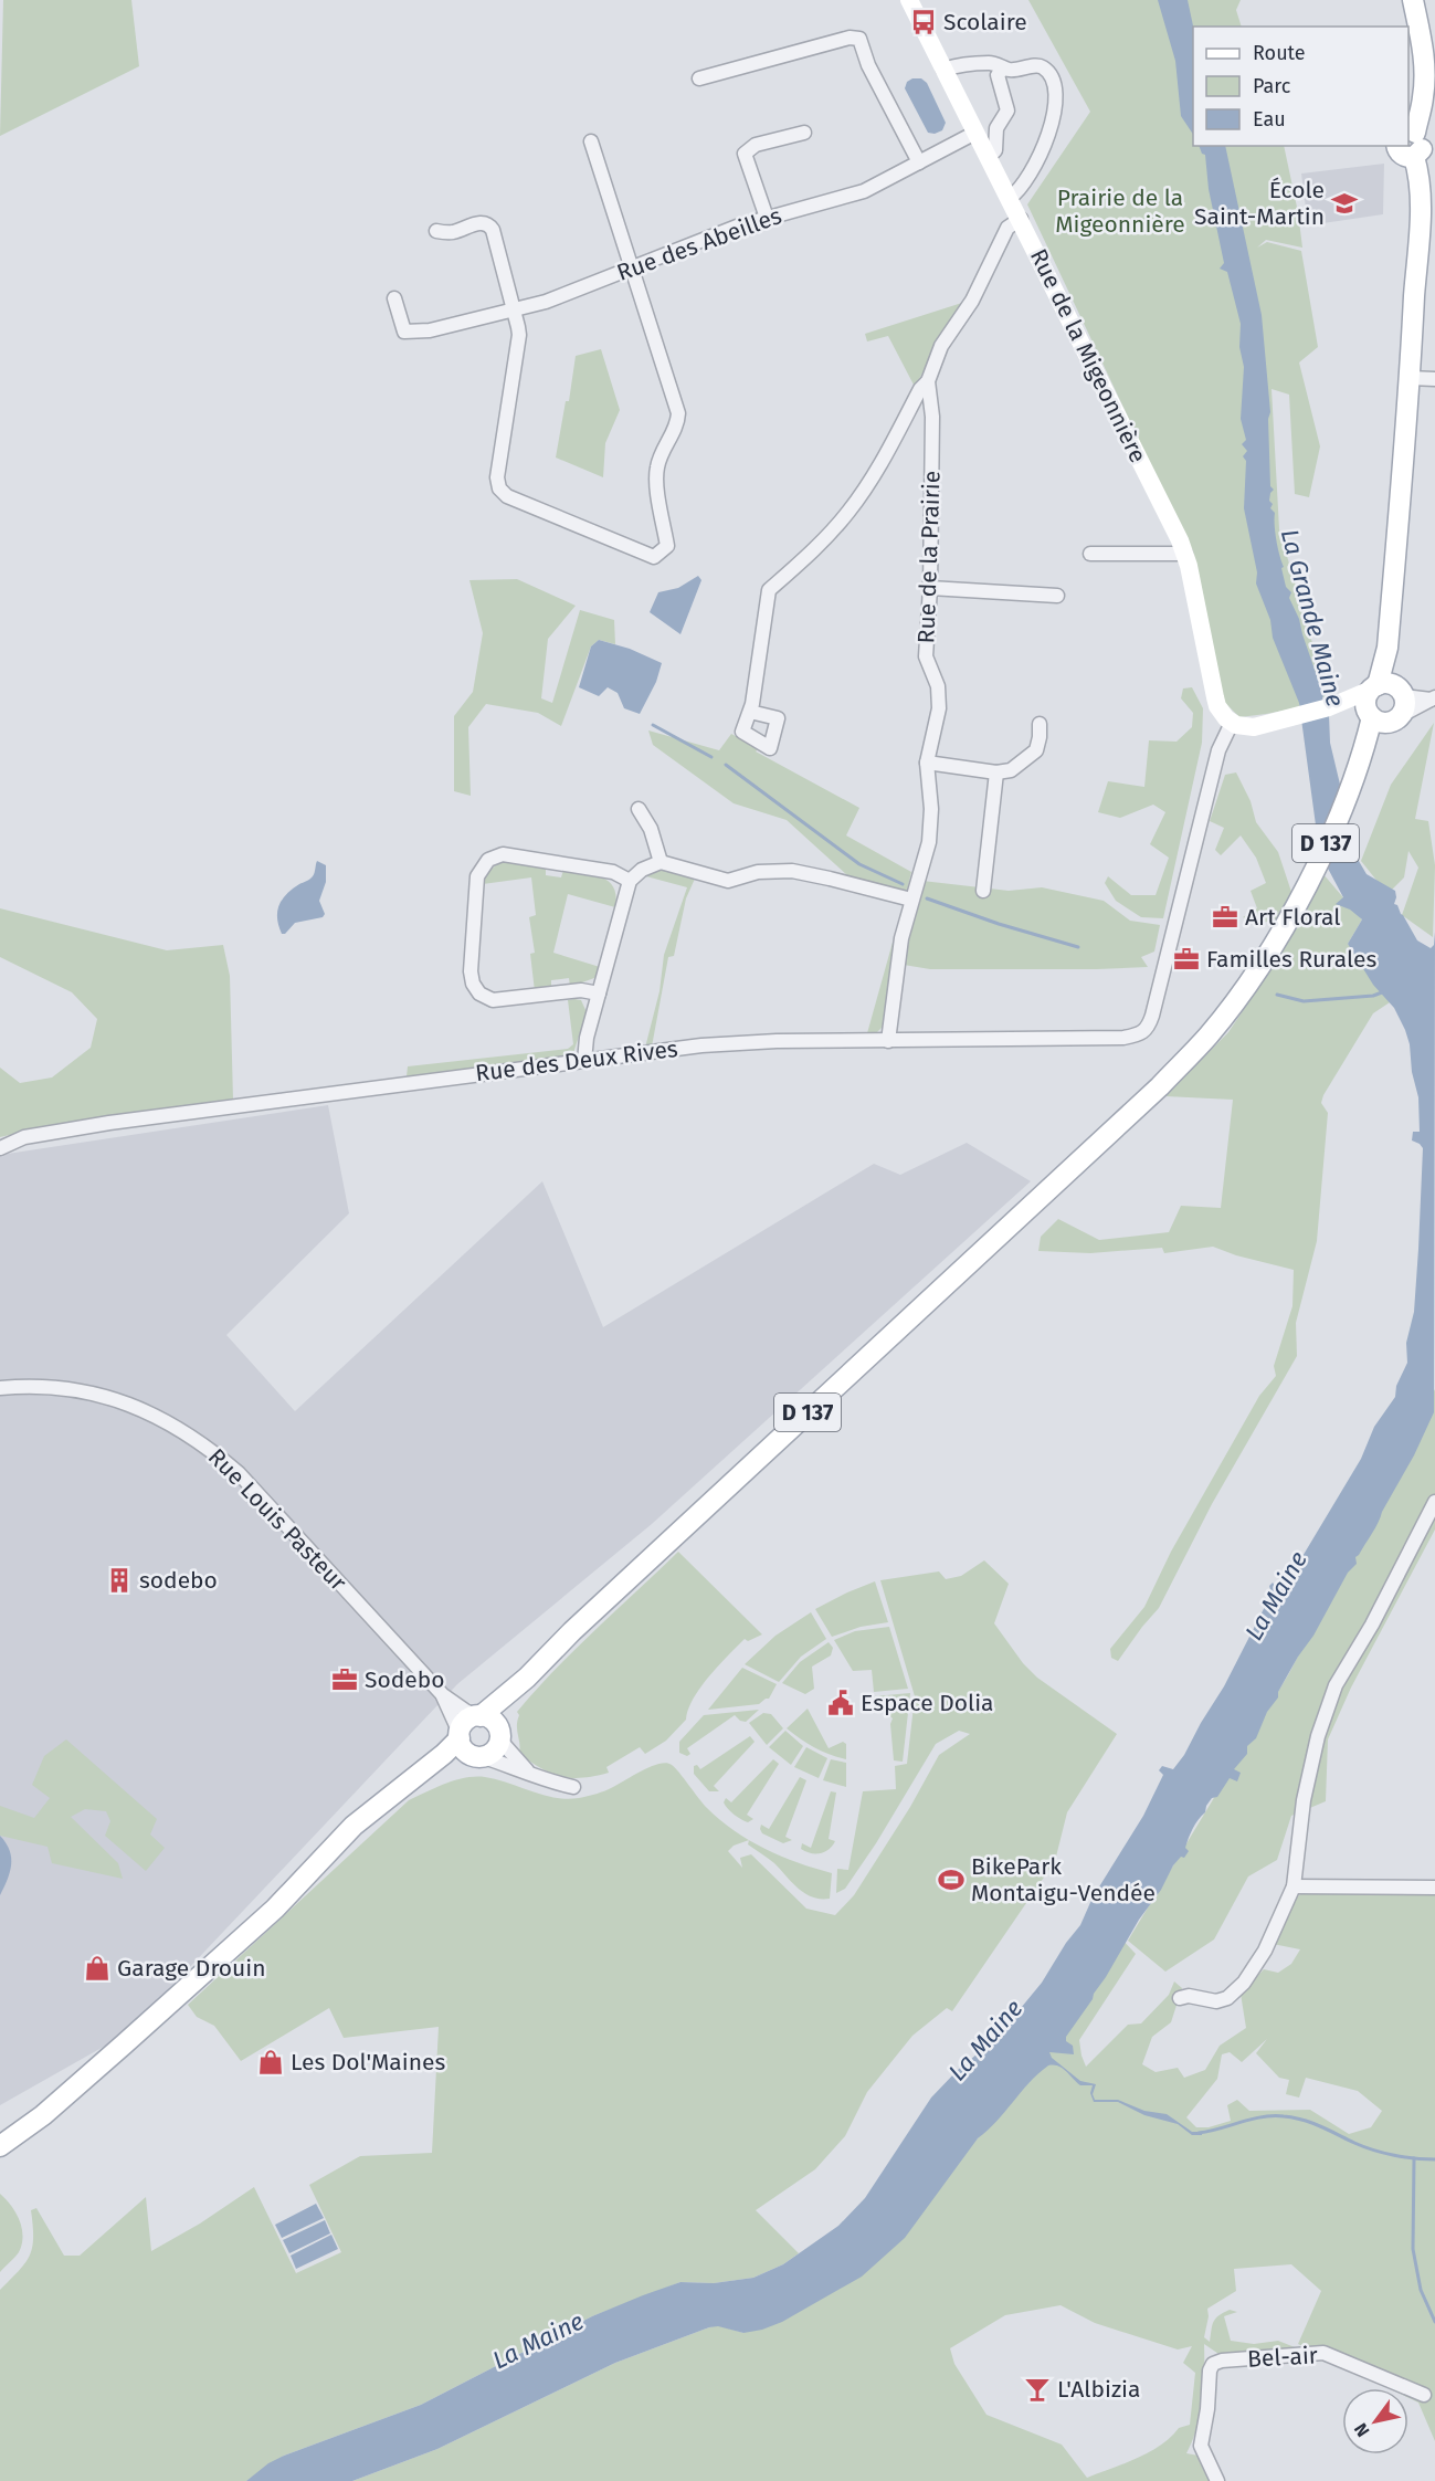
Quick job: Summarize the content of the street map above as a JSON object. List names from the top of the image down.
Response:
{
  "streets": {
    "main road": ["D 137"],
    "street": [
      "Rue des Abeilles",
      "Rue de la Migeonnière",
      "Rue de la Prairie",
      "Rue des Deux Rives",
      "Rue Louis Pasteur",
      "Bel-air"
    ]
  },
  "crossings": [
    ["Rue des Abeilles", "Rue de la Migeonnière"],
    ["Rue de la Migeonnière", "Rue des Deux Rives"],
    ["Rue de la Prairie", "Rue des Deux Rives"],
    ["D 137", "Rue Louis Pasteur"]
  ],
  "water": ["La Grande Maine", "La Maine"],
  "parks": ["Prairie de la Migeonnière"],
  "places": {
    "bus stop": ["Scolaire"],
    "school or university": ["École Saint-Martin"],
    "office": ["Art Floral", "Familles Rurales", "Sodebo"],
    "building": ["sodebo"],
    "public building": ["Espace Dolia"],
    "sports": ["BikePark Montaigu-Vendée"],
    "shop": ["Garage Drouin", "Les Dol'Maines"],
    "bar": ["L'Albizia"]
  },
  "legend": ["Route", "Parc", "Eau"],
  "north": "bottom left"
}
